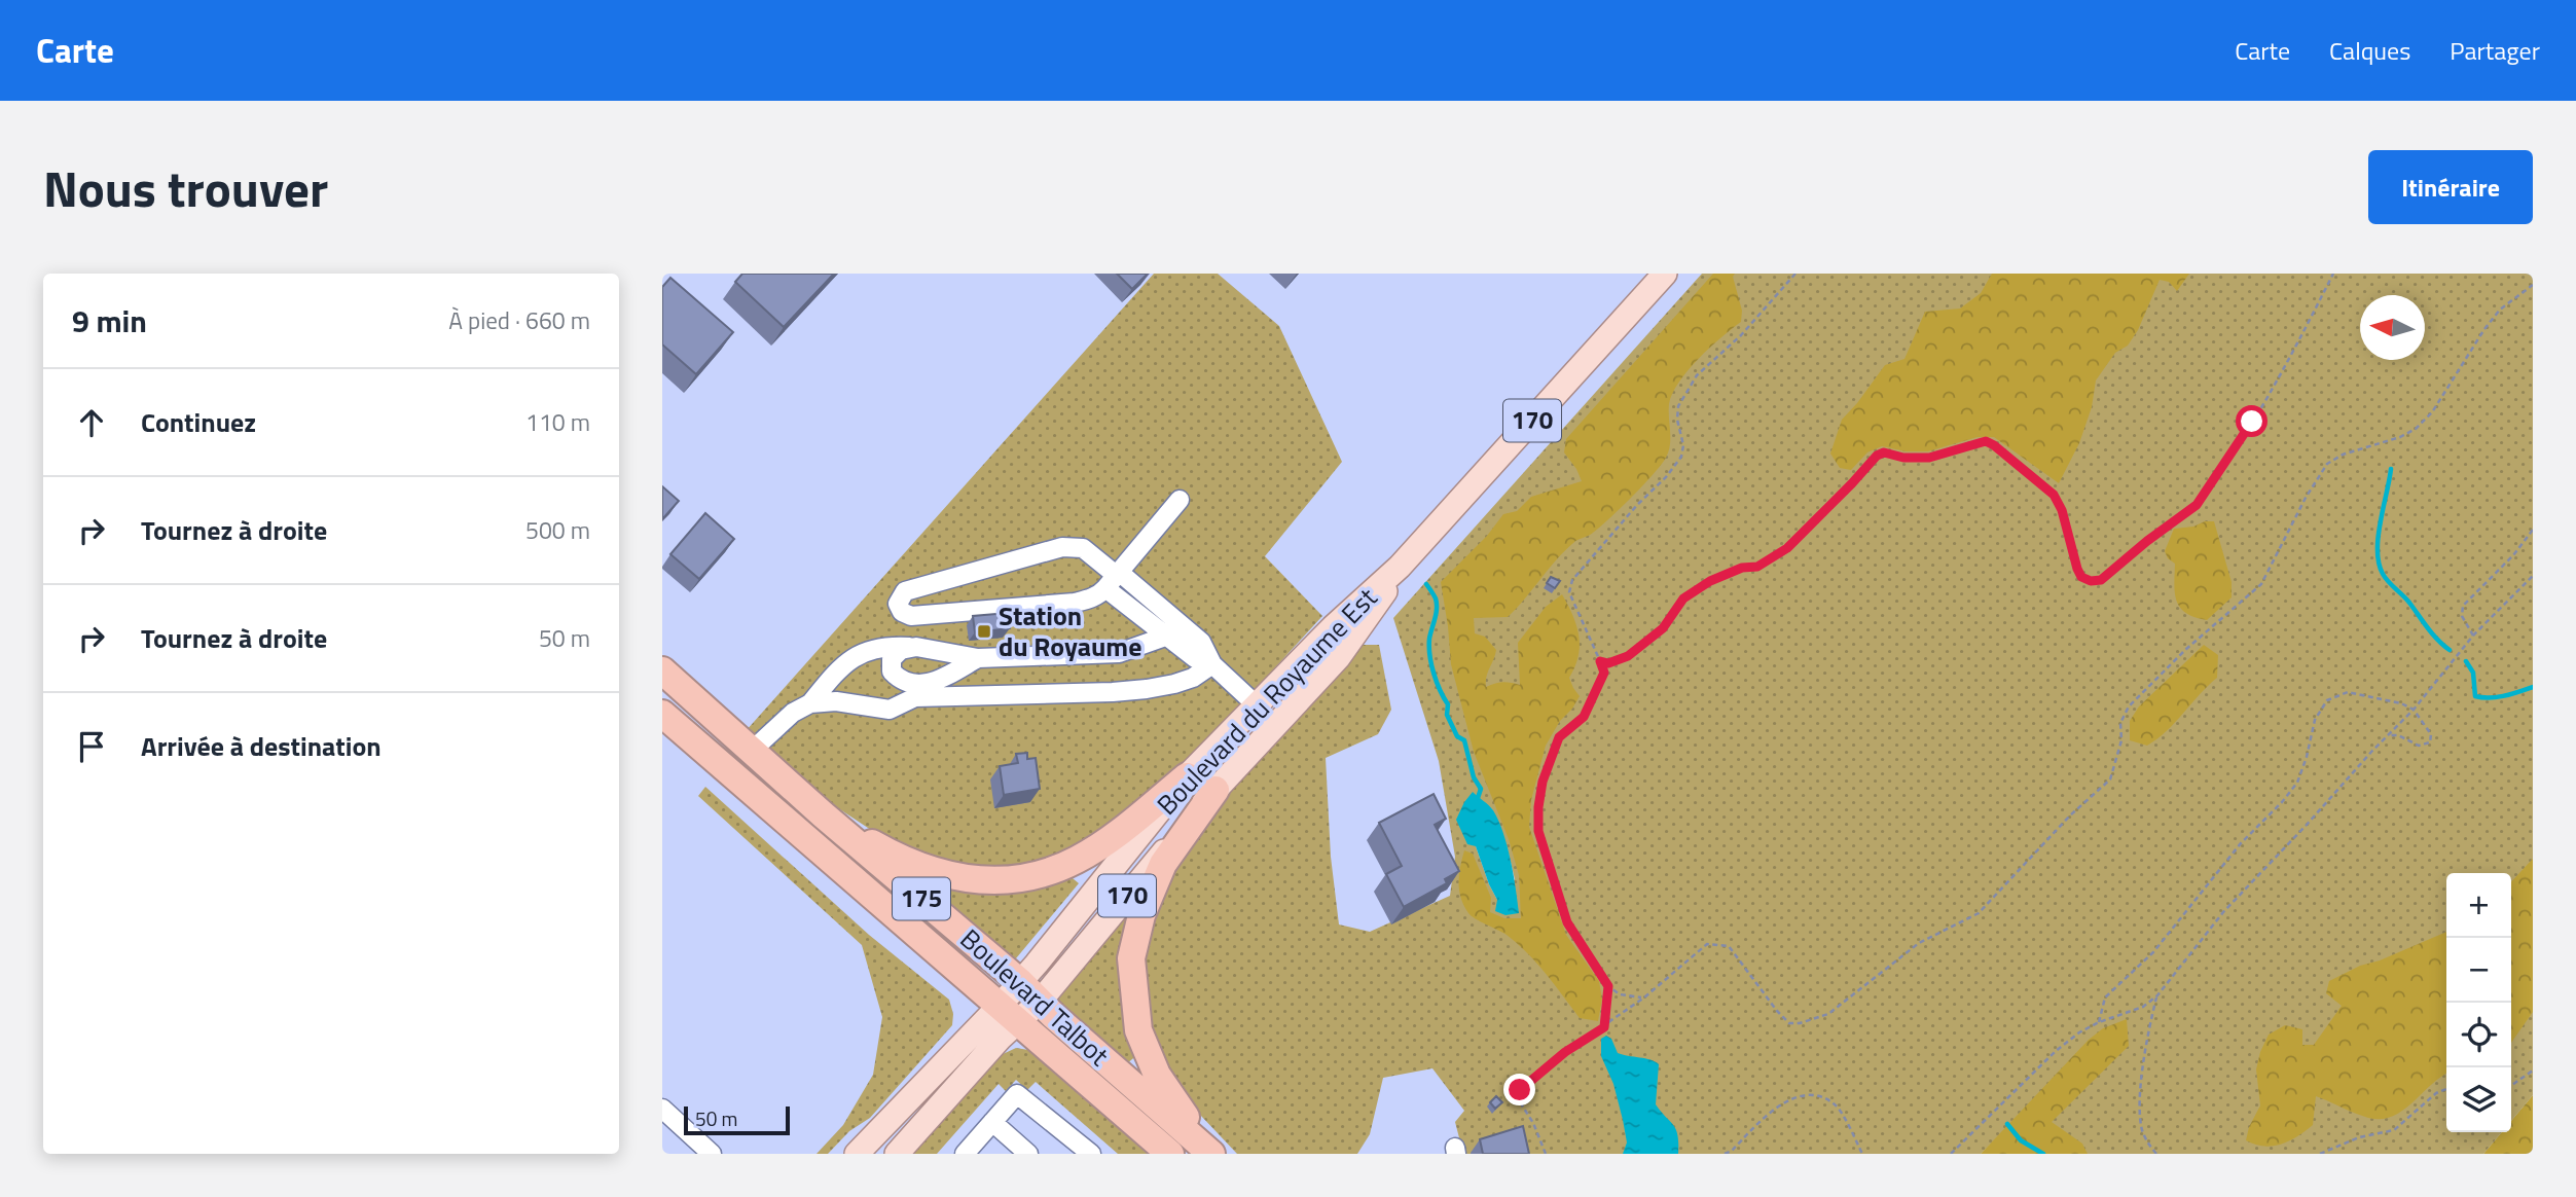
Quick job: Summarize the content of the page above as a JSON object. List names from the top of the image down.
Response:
{
  "streets": {
    "highway": ["175", "Boulevard Talbot"],
    "main road": ["170", "Boulevard du Royaume Est"]
  },
  "crossings": [
    ["170", "Boulevard du Royaume Est"],
    ["170", "Boulevard Talbot"],
    ["Boulevard du Royaume Est", "Boulevard Talbot"]
  ],
  "places": {
    "transit": ["Station du Royaume"]
  },
  "scale_bar": "50 m",
  "north": "left",
  "page": {
    "header": "Carte",
    "nav": ["Carte", "Calques", "Partager"],
    "title": "Nous trouver",
    "buttons": "Itinéraire",
    "heading": ["9 min", "À pied · 660 m"],
    "list": [
      ["Continuez", "110 m"],
      ["Tournez à droite", "500 m"],
      ["Tournez à droite", "50 m"],
      "Arrivée à destination"
    ],
    "map_buttons": ["+", "−"],
    "scale": "50 m"
  }
}
